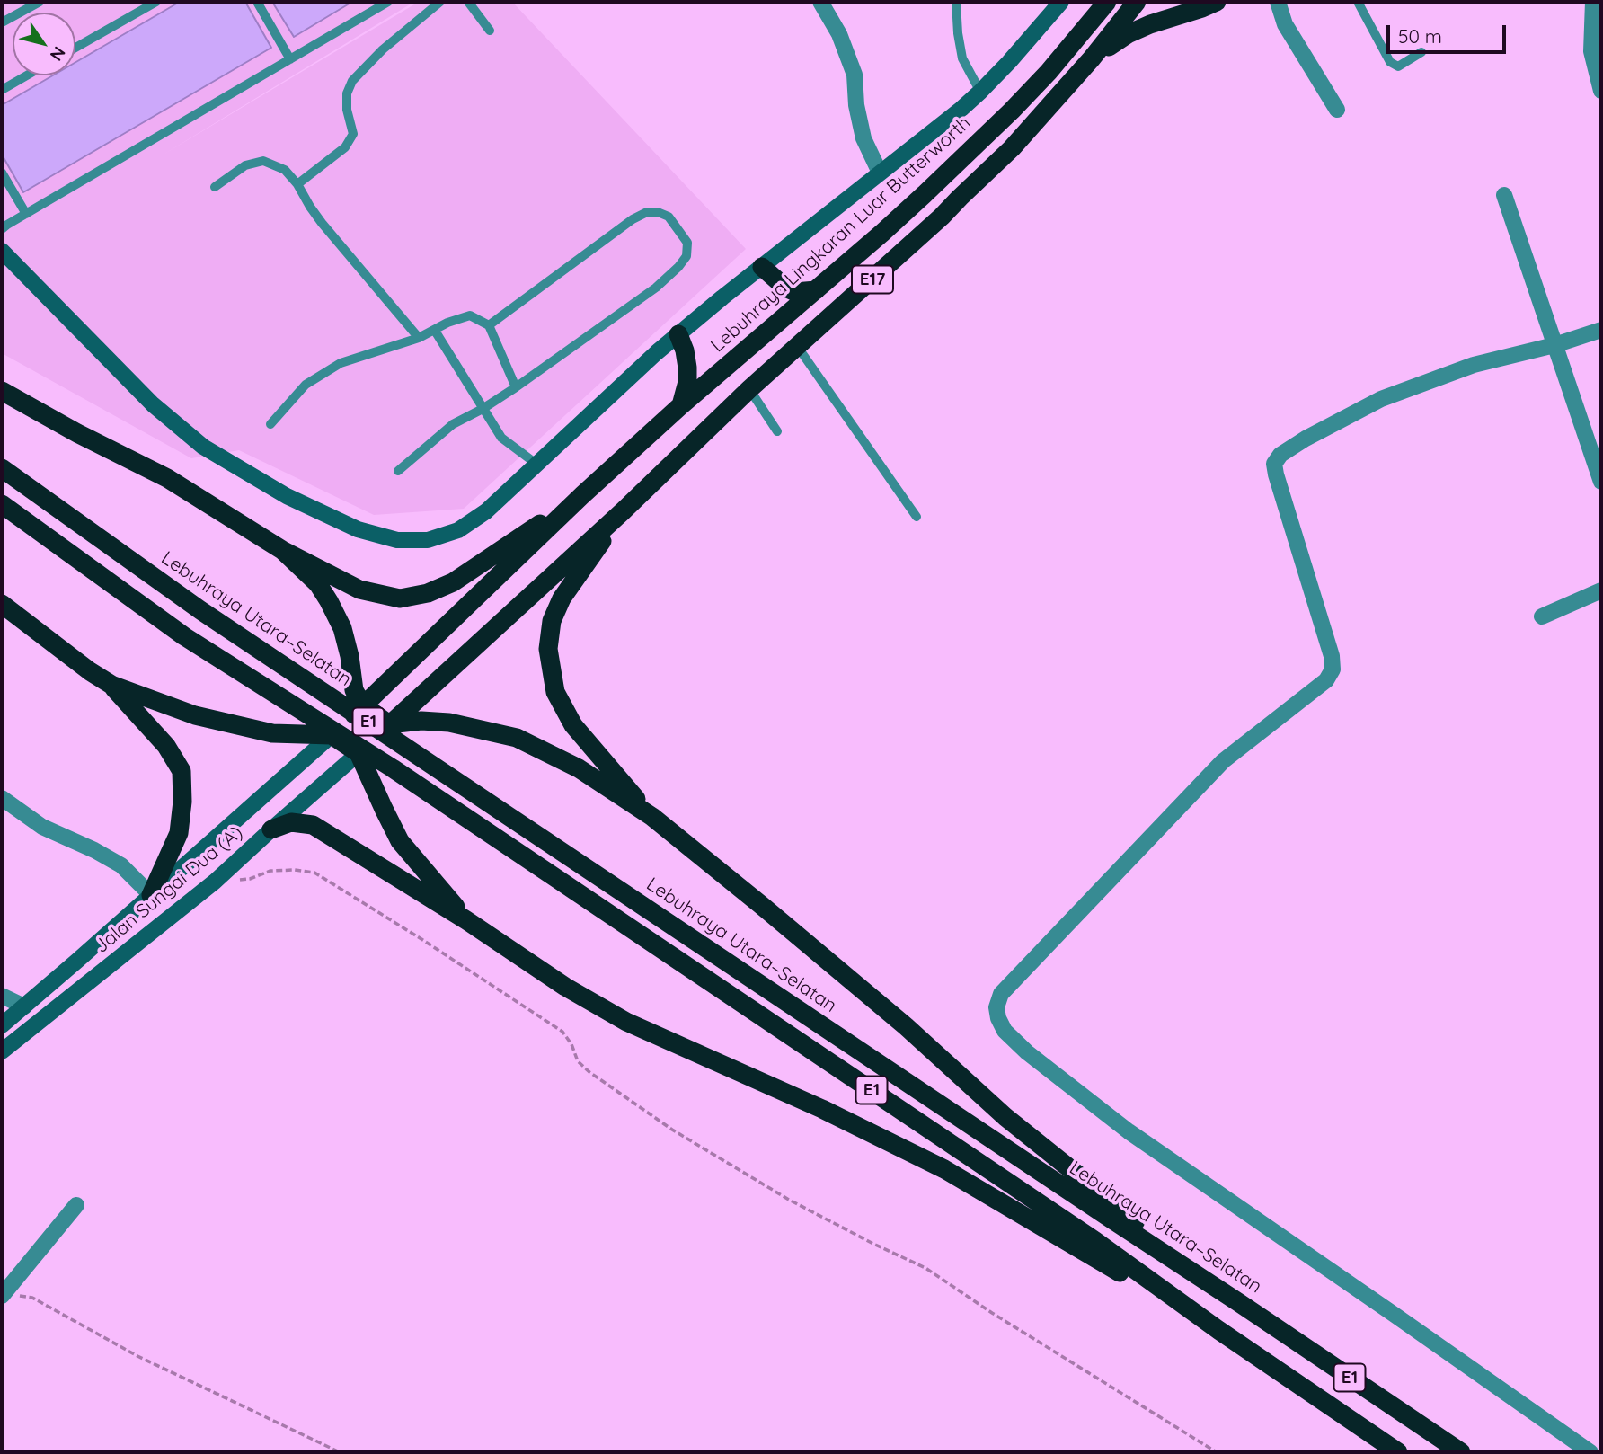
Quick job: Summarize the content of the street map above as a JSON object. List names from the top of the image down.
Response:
{
  "streets": {
    "highway": [
      "Lebuhraya Lingkaran Luar Butterworth",
      "E17",
      "Lebuhraya Utara–Selatan",
      "E1"
    ],
    "main road": ["Jalan Sungai Dua (A)"]
  },
  "scale_bar": "50 m",
  "north": "bottom right"
}
